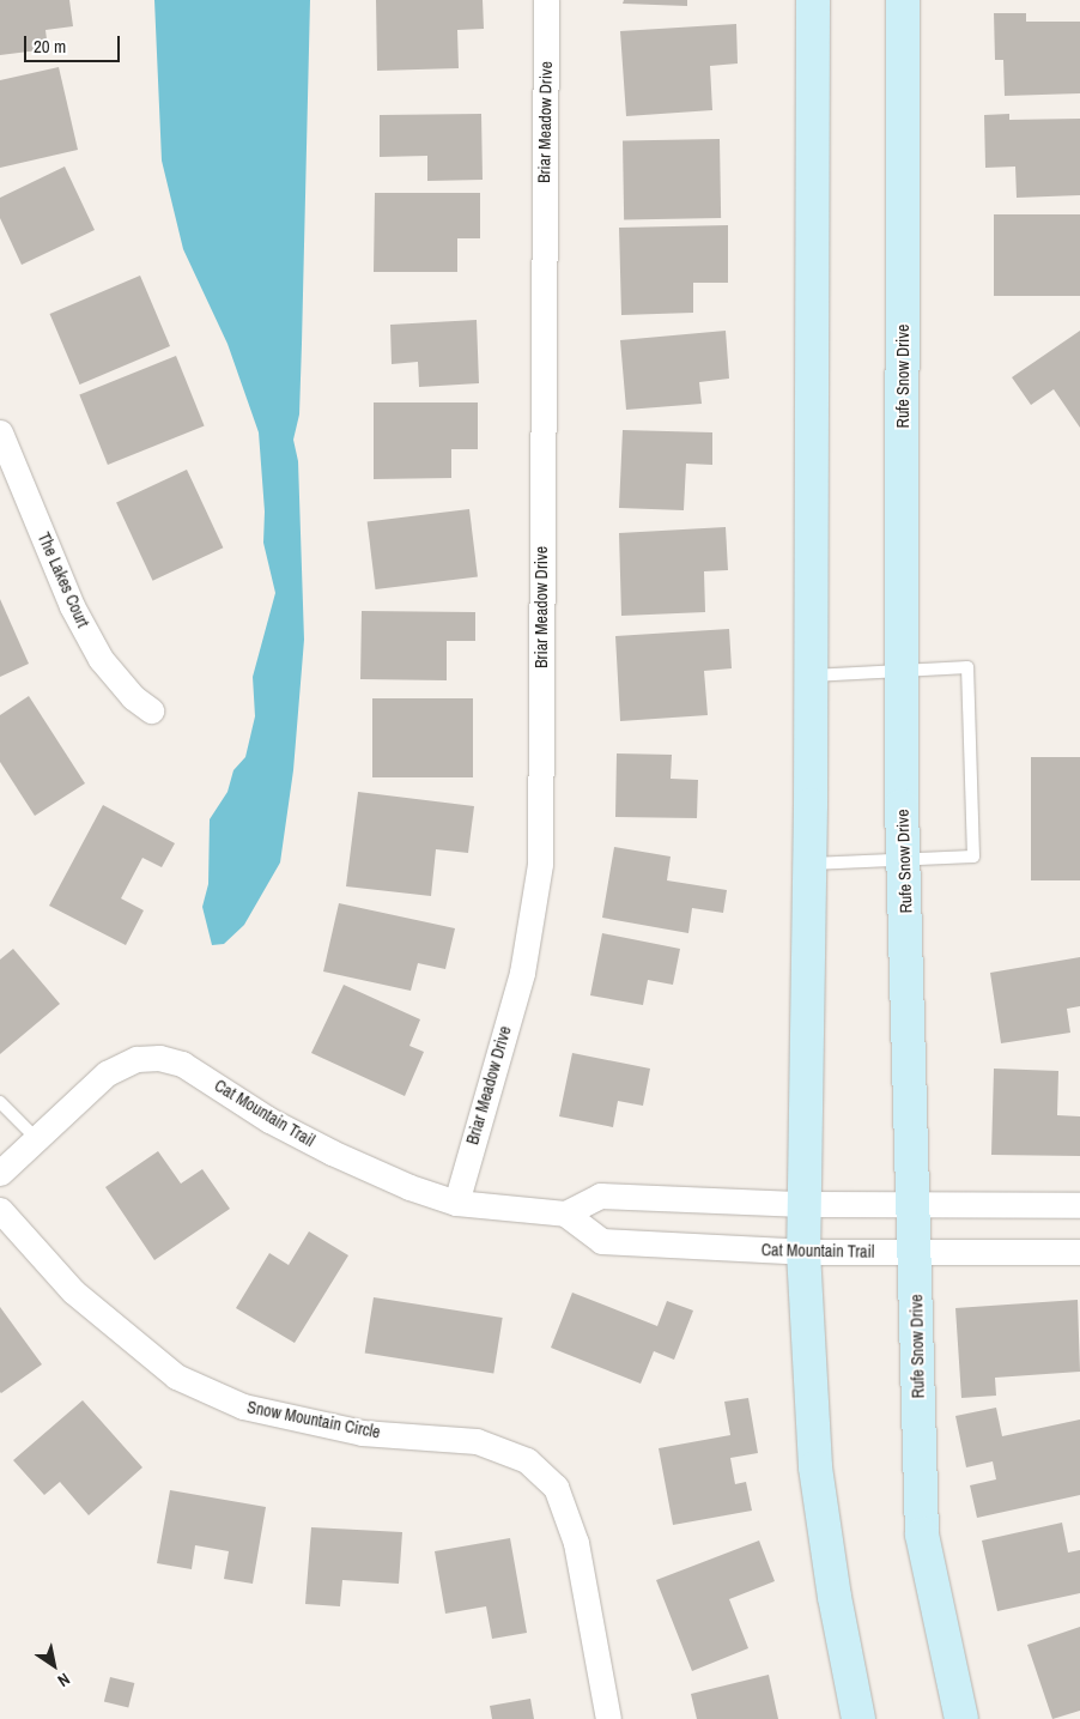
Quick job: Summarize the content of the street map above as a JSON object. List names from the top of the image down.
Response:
{
  "streets": {
    "main road": ["Rufe Snow Drive"],
    "street": [
      "Briar Meadow Drive",
      "The Lakes Court",
      "Cat Mountain Trail",
      "Snow Mountain Circle"
    ]
  },
  "crossings": [
    ["Briar Meadow Drive", "Cat Mountain Trail"],
    ["Rufe Snow Drive", "Cat Mountain Trail"]
  ],
  "scale_bar": "20 m",
  "north": "bottom right"
}
